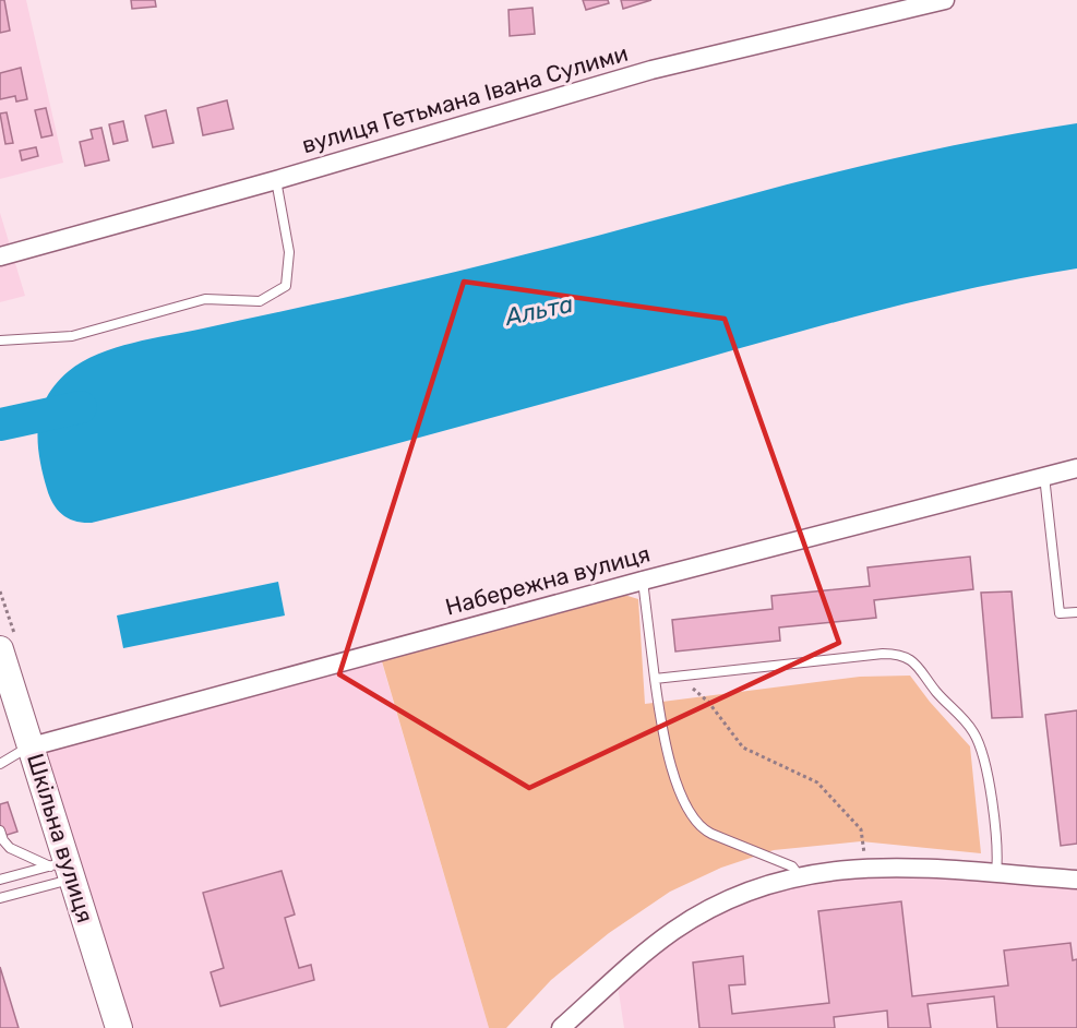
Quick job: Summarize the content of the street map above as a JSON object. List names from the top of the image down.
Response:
{
  "streets": {
    "main road": ["Шкільна вулиця"],
    "street": ["вулиця Гетьмана Івана Сулими", "Набережна вулиця"]
  },
  "crossings": [
    ["Набережна вулиця", "Шкільна вулиця"]
  ],
  "water": ["Альта"]
}
